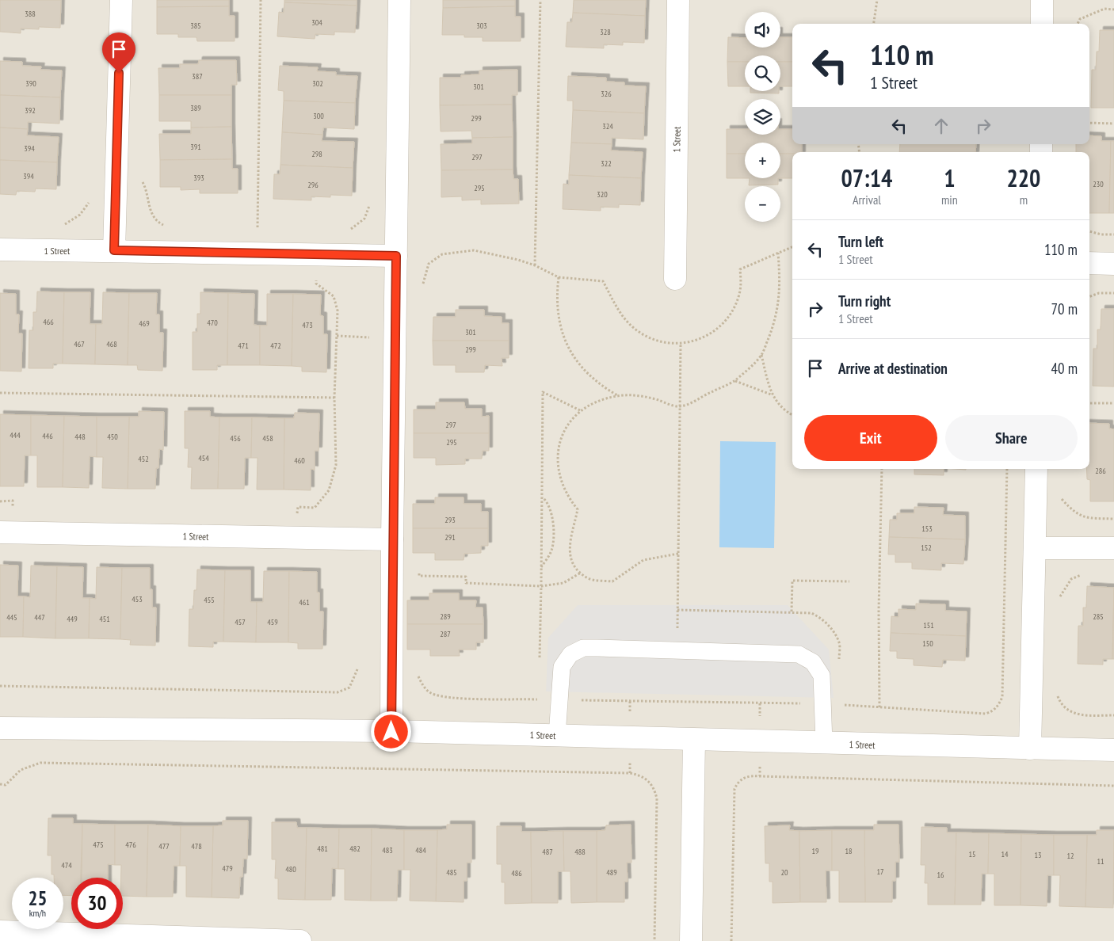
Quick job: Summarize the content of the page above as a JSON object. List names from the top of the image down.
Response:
{
  "streets": {
    "street": ["1 Street"]
  },
  "house_numbers": [
    "388",
    "304",
    "385",
    "303",
    "328",
    "387",
    "390",
    "302",
    "301",
    "326",
    "389",
    "392",
    "300",
    "299",
    "324",
    "391",
    "394",
    "298",
    "297",
    "322",
    "394",
    "393",
    "230",
    "296",
    "295",
    "320",
    "466",
    "470",
    "469",
    "473",
    "301",
    "467",
    "468",
    "471",
    "472",
    "299",
    "297",
    "444",
    "446",
    "448",
    "450",
    "456",
    "458",
    "295",
    "454",
    "452",
    "460",
    "286",
    "293",
    "153",
    "291",
    "152",
    "453",
    "455",
    "461",
    "289",
    "285",
    "445",
    "447",
    "449",
    "451",
    "457",
    "459",
    "151",
    "287",
    "150",
    "475",
    "476",
    "477",
    "478",
    "481",
    "482",
    "483",
    "484",
    "19",
    "18",
    "487",
    "488",
    "15",
    "14",
    "13",
    "12",
    "11",
    "474",
    "479",
    "480",
    "17",
    "485",
    "489",
    "20",
    "486",
    "16"
  ],
  "page": {
    "map_buttons": ["+", "−"],
    "turn": ["110 m", "1 Street"],
    "eta": [
      "07:14",
      "Arrival",
      "1",
      "min",
      "220",
      "m"
    ],
    "list": [
      {
        "name": "Turn left",
        "note": "1 Street",
        "value": "110 m"
      },
      {
        "name": "Turn right",
        "note": "1 Street",
        "value": "70 m"
      },
      {
        "name": "Arrive at destination",
        "value": "40 m"
      }
    ],
    "buttons": ["Exit", "Share"],
    "speed": "25 km/h",
    "limit": "30"
  }
}
